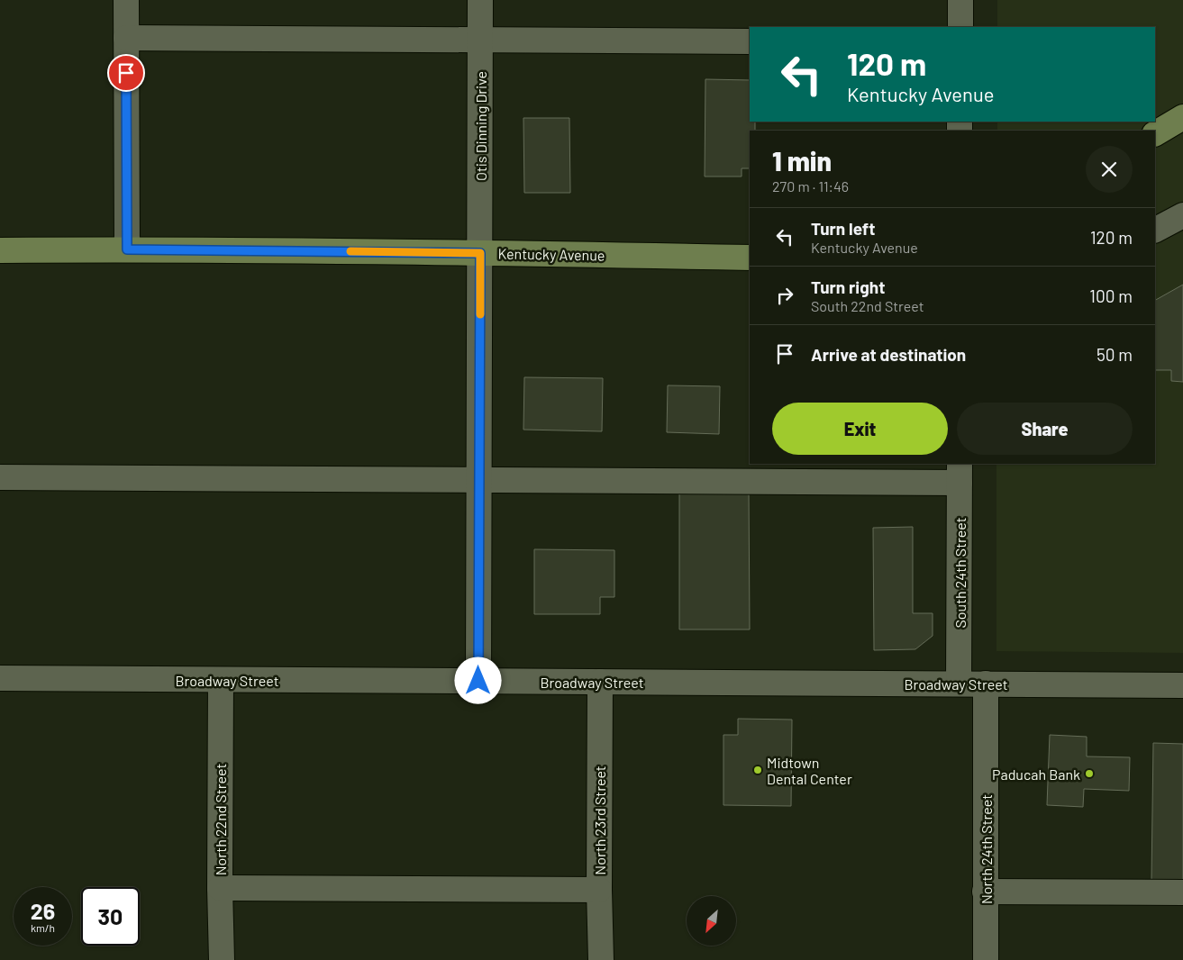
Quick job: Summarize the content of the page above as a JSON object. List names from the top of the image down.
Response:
{
  "streets": {
    "main road": ["Kentucky Avenue"],
    "street": [
      "Otis Dinning Drive",
      "South 24th Street",
      "Broadway Street",
      "North 22nd Street",
      "North 23rd Street",
      "North 24th Street"
    ]
  },
  "crossings": [
    ["Otis Dinning Drive", "Kentucky Avenue"],
    ["Otis Dinning Drive", "Broadway Street"],
    ["South 24th Street", "Broadway Street"],
    ["Broadway Street", "North 22nd Street"],
    ["Broadway Street", "North 23rd Street"],
    ["Broadway Street", "North 24th Street"]
  ],
  "places": ["Midtown Dental Center", "Paducah Bank"],
  "north": "bottom left",
  "page": {
    "turn": ["120 m", "Kentucky Avenue"],
    "heading": ["1 min", "270 m · 11:46"],
    "list": [
      {
        "name": "Turn left",
        "note": "Kentucky Avenue",
        "value": "120 m"
      },
      {
        "name": "Turn right",
        "note": "South 22nd Street",
        "value": "100 m"
      },
      {
        "name": "Arrive at destination",
        "value": "50 m"
      }
    ],
    "buttons": ["Exit", "Share"],
    "speed": "26 km/h",
    "limit": "30"
  }
}
